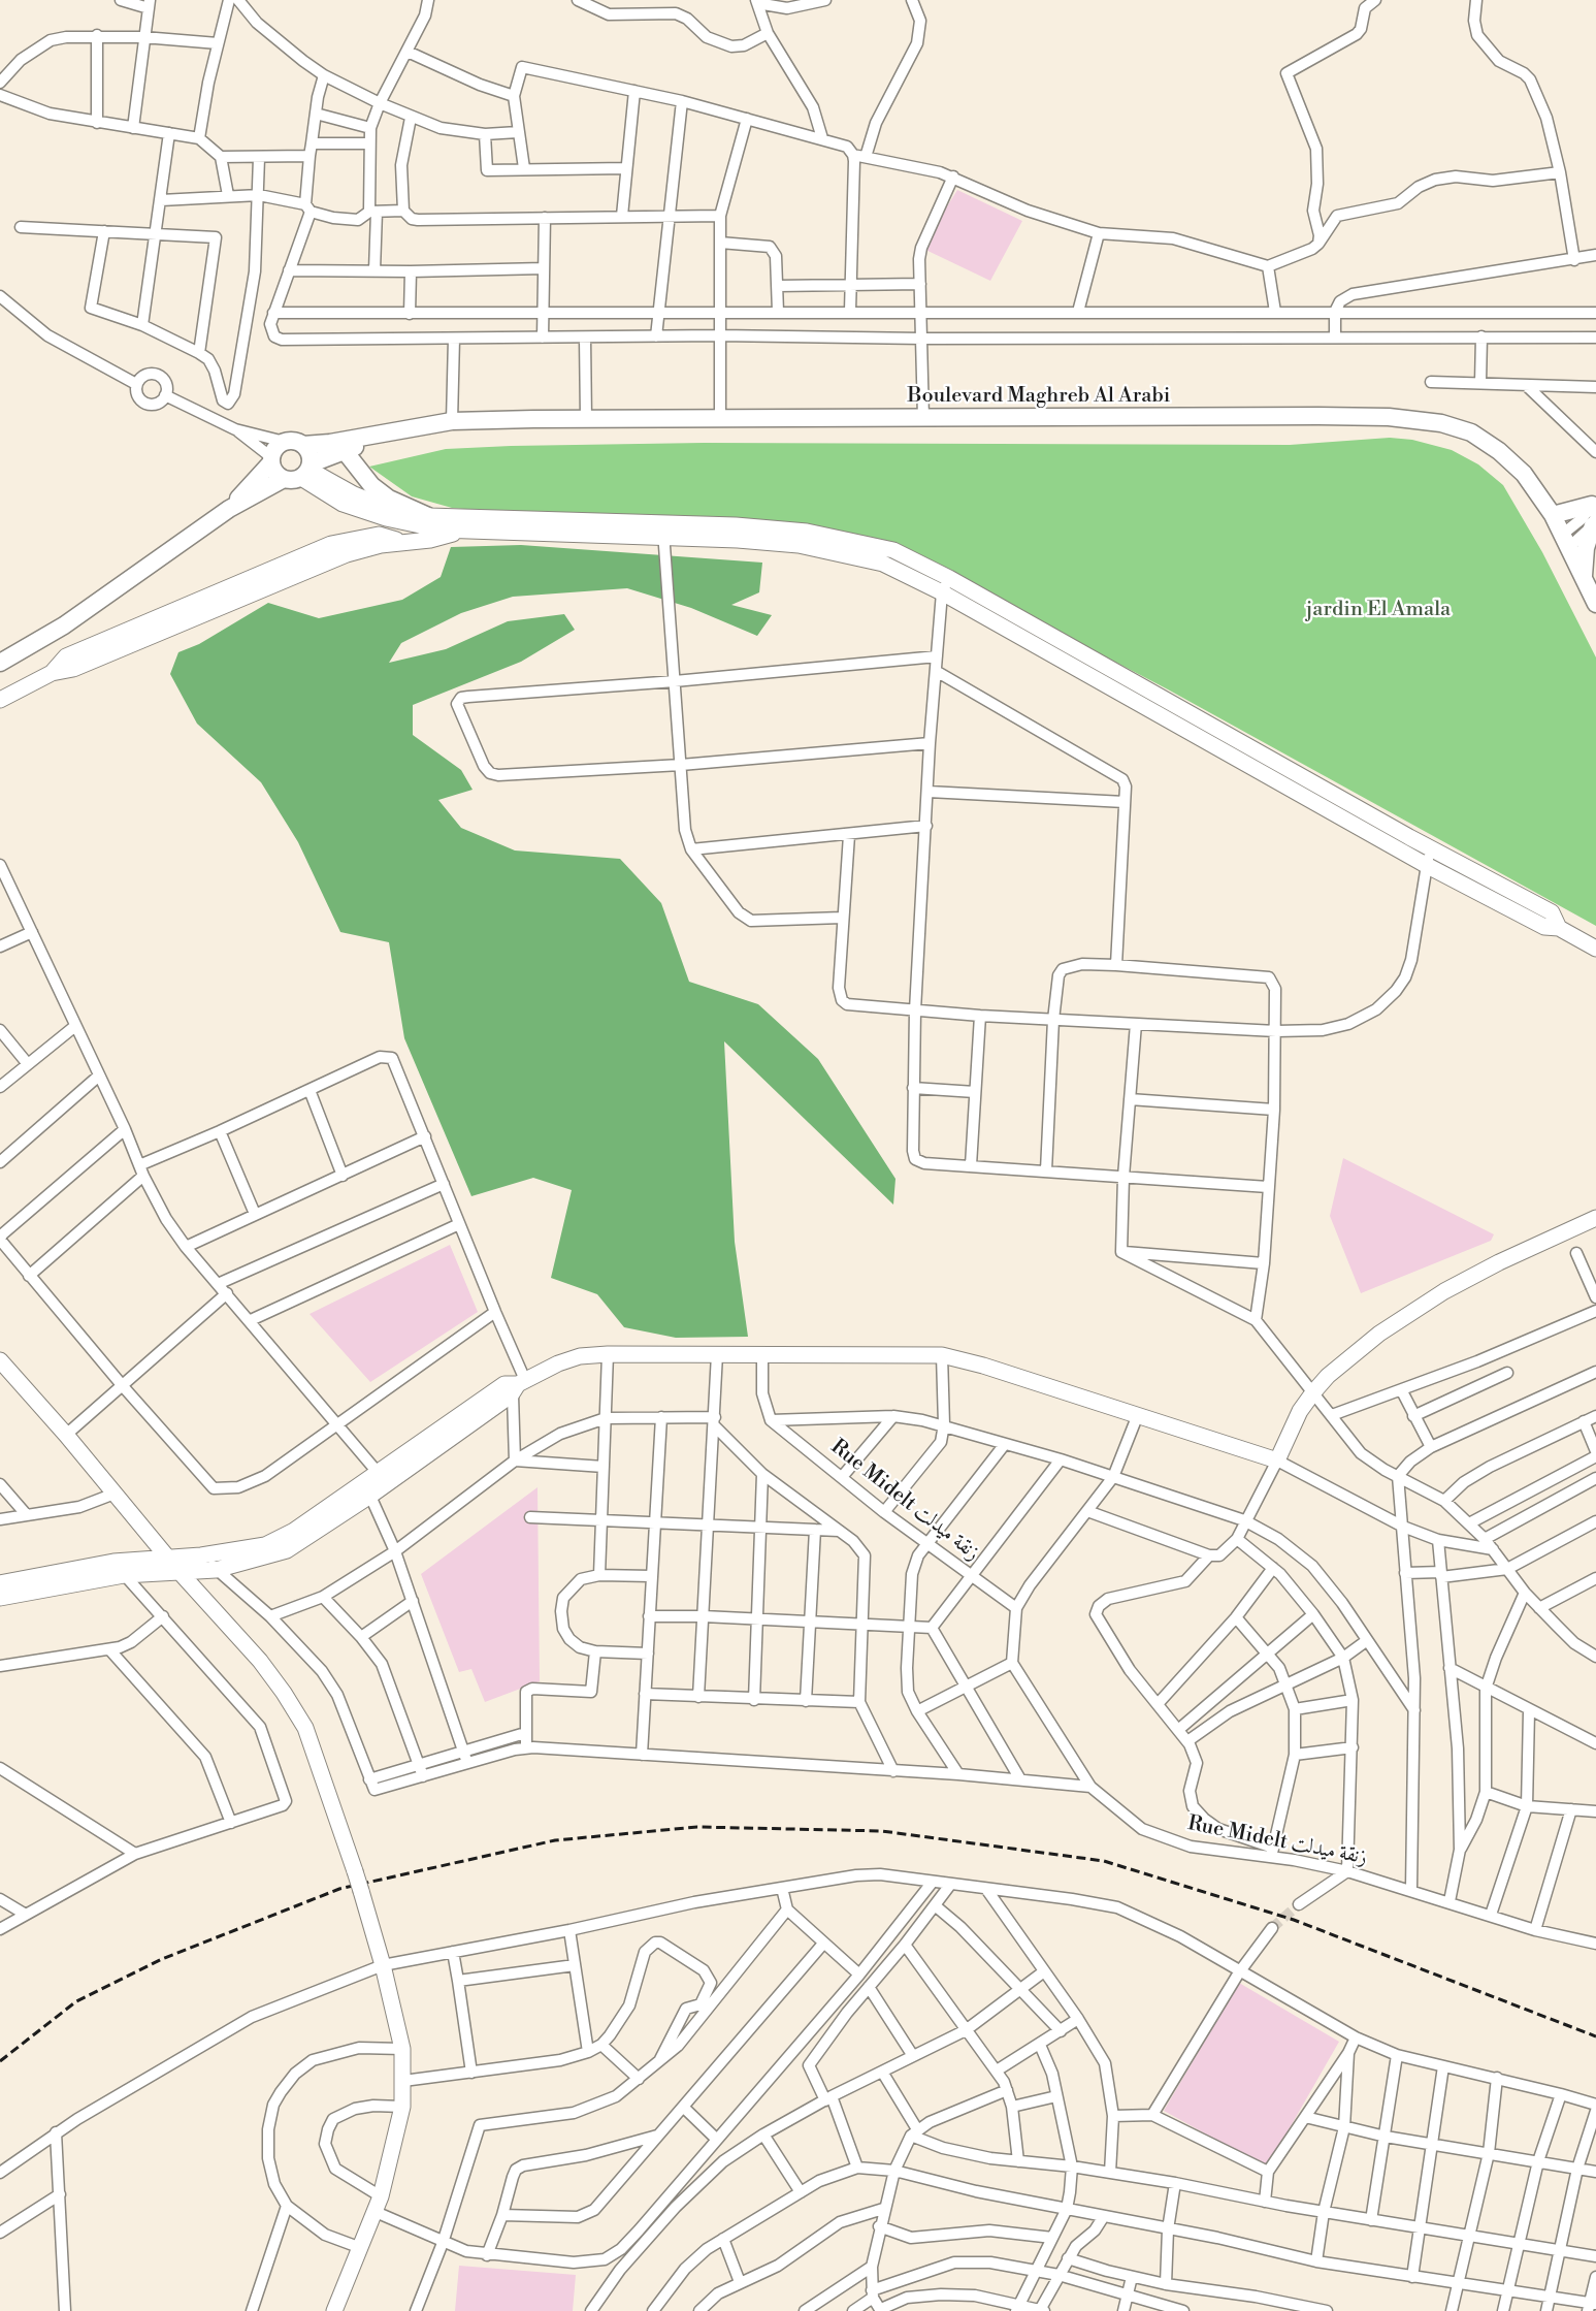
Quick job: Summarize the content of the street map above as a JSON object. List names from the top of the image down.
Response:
{
  "streets": {
    "main road": ["Boulevard Maghreb Al Arabi"],
    "street": ["Rue Midelt زنقة ميدلت"]
  },
  "parks": ["jardin El Amala"]
}
